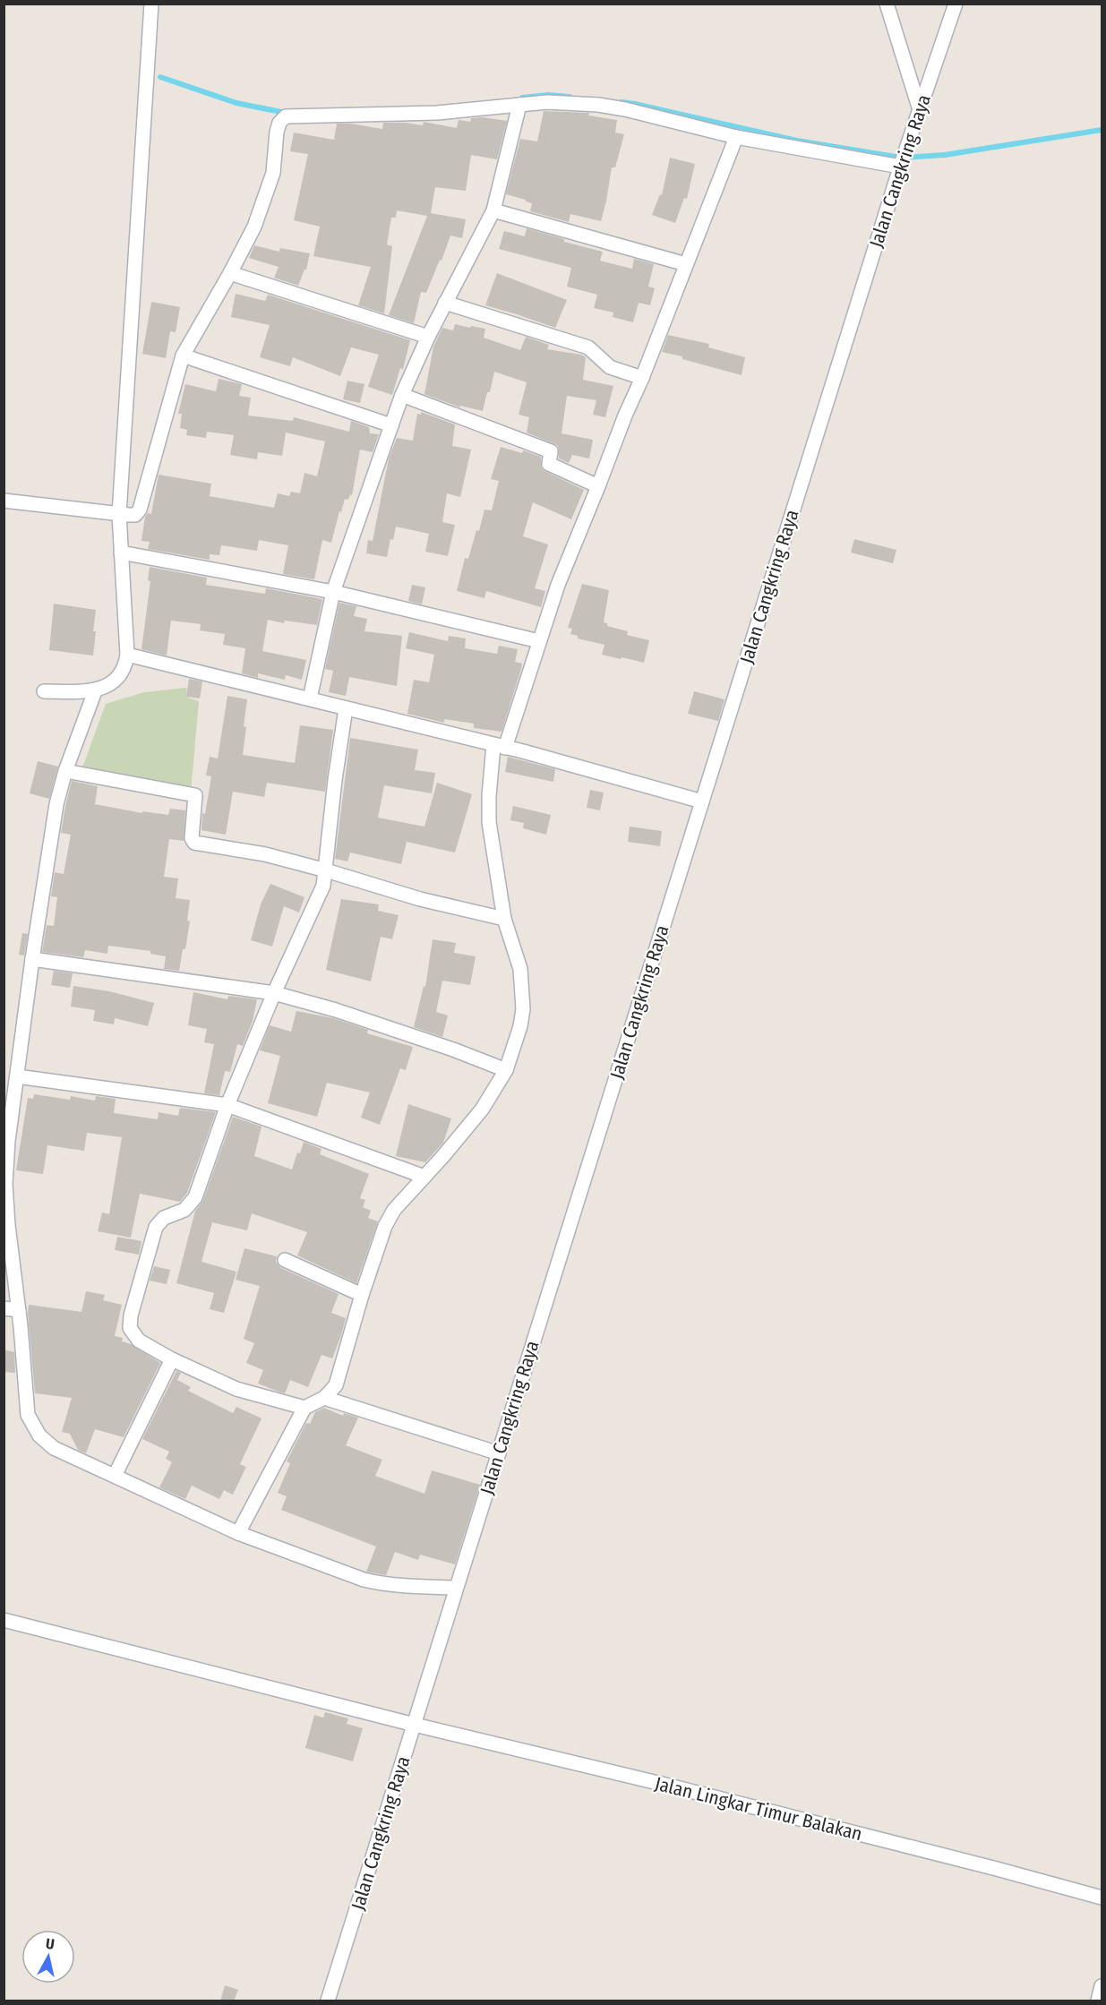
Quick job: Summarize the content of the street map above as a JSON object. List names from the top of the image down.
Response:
{
  "streets": {
    "street": ["Jalan Cangkring Raya", "Jalan Lingkar Timur Balakan"]
  },
  "crossings": [
    ["Jalan Cangkring Raya", "Jalan Lingkar Timur Balakan"]
  ],
  "north": "top"
}
